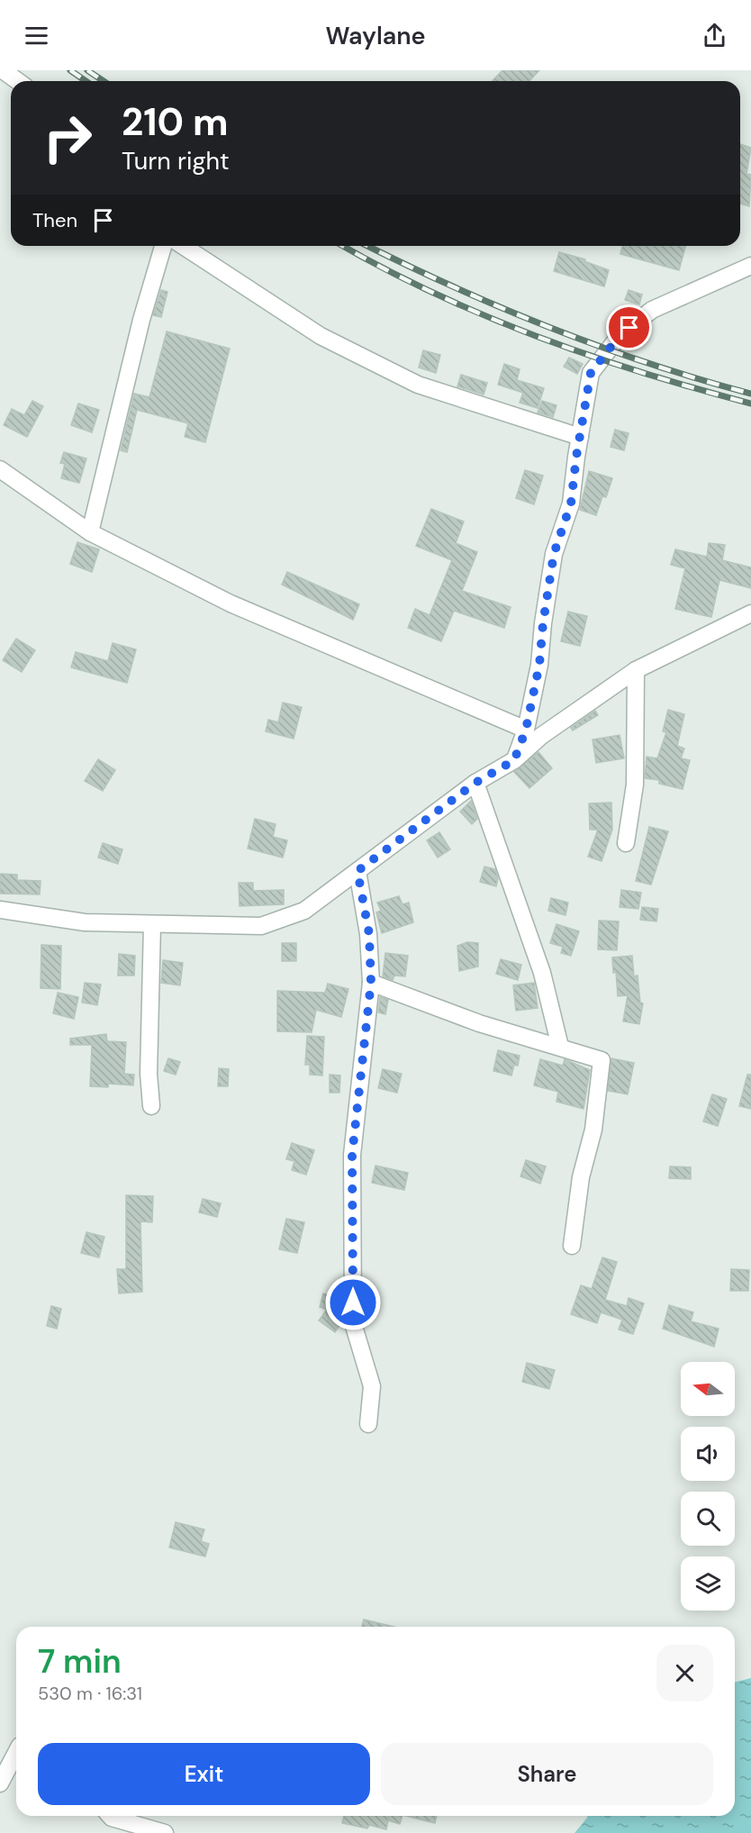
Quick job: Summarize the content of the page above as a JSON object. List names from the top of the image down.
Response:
{
  "north": "left",
  "page": {
    "header": "Waylane",
    "turn": ["210 m", "Turn right"],
    "then": "Then",
    "heading": ["7 min", "530 m · 16:31"],
    "buttons": ["Exit", "Share"]
  }
}
